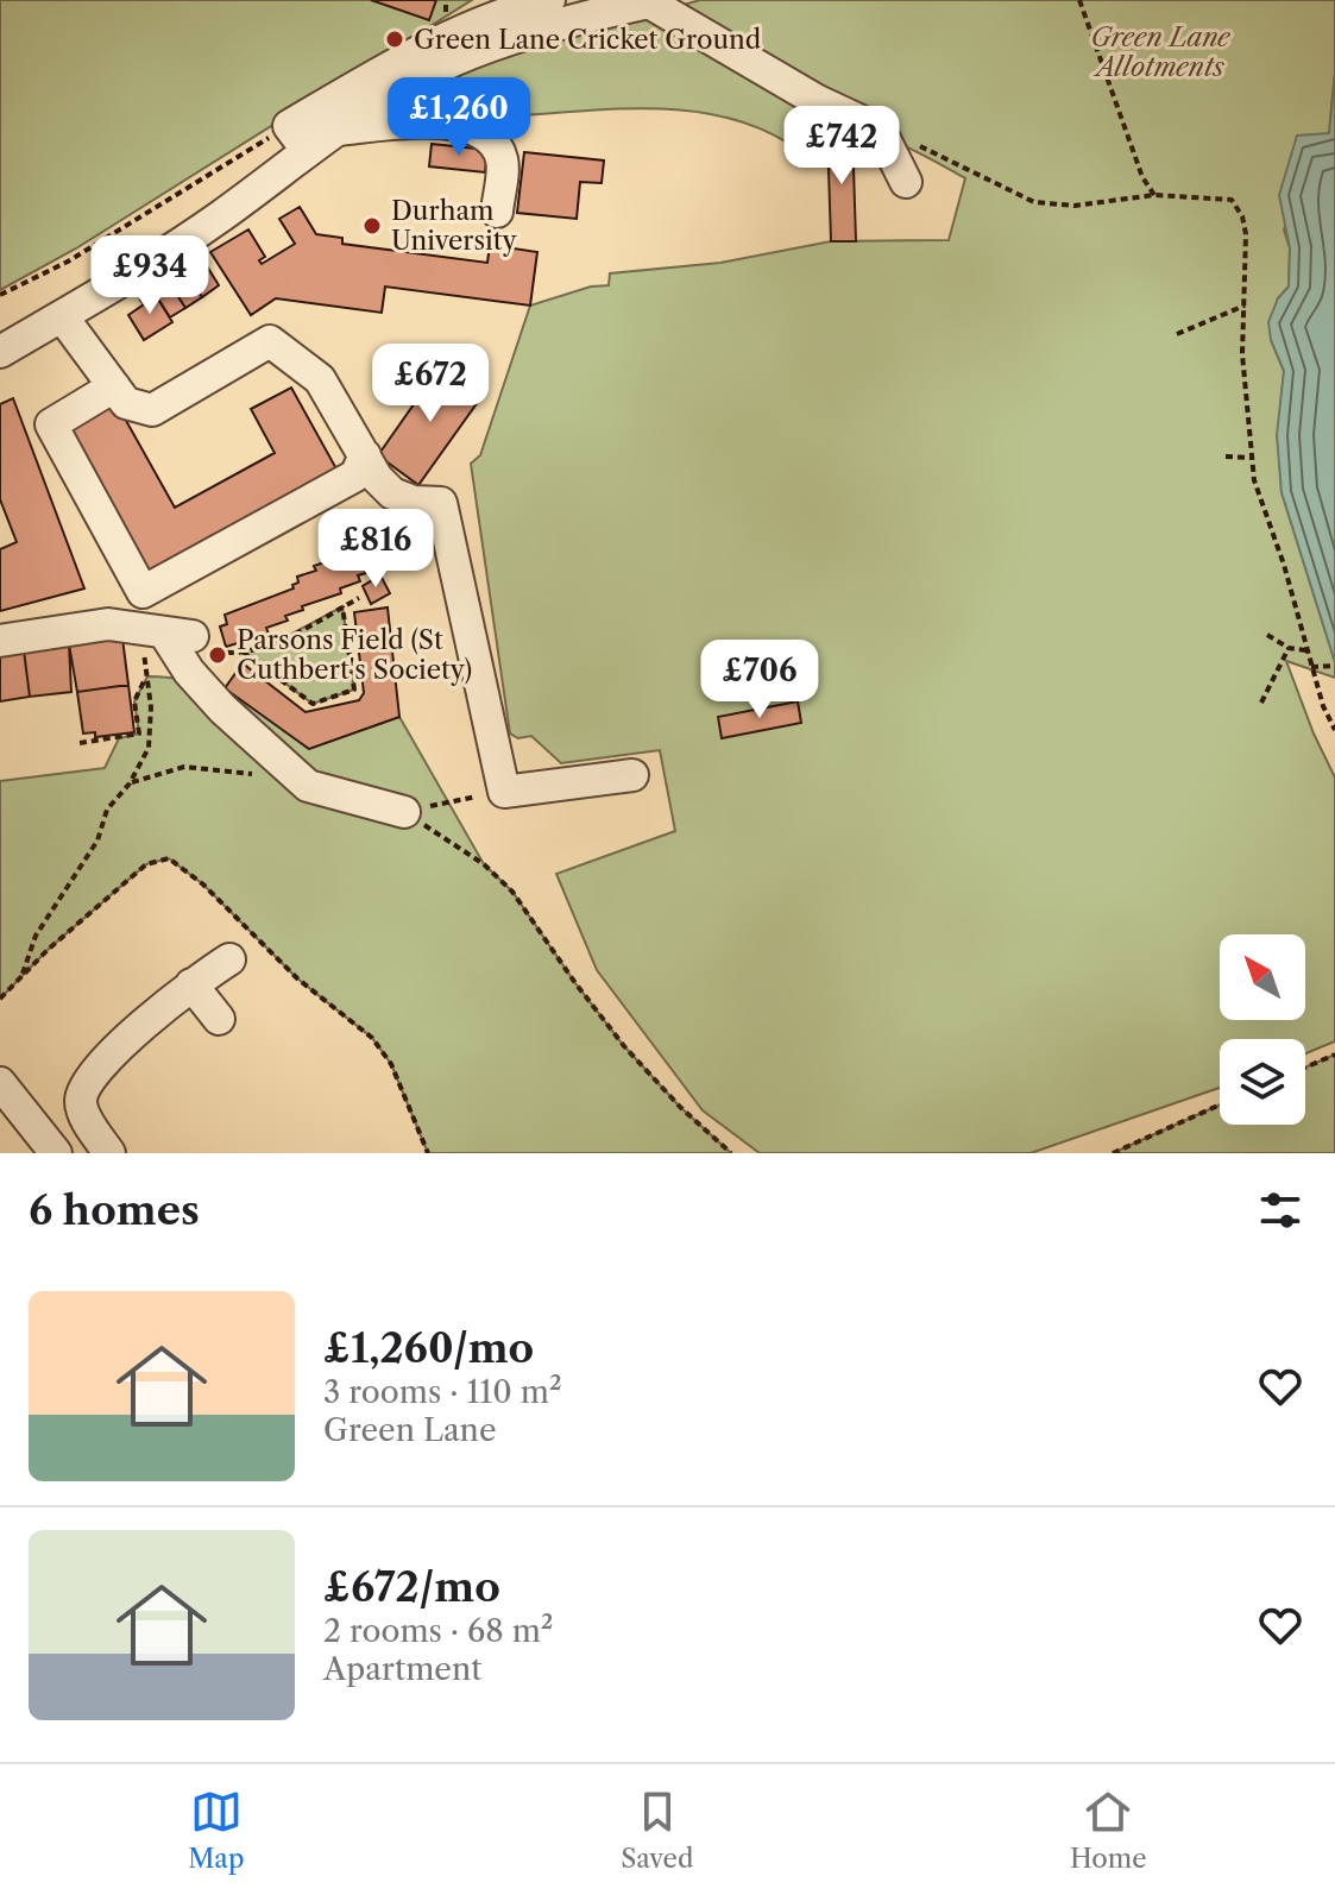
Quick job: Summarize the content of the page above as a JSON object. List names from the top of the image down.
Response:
{
  "parks": ["Green Lane Allotments"],
  "places": ["Green Lane Cricket Ground", "Durham University", "Parsons Field (St Cuthbert's Society)"],
  "north": "top left",
  "page": {
    "price": [
      "£1,260",
      "£742",
      "£934",
      "£672",
      "£816",
      "£706"
    ],
    "heading": "6 homes",
    "list": [
      {
        "name": "£1,260/mo",
        "note": "3 rooms · 110 m² · Green Lane"
      },
      {
        "name": "£672/mo",
        "note": "2 rooms · 68 m² · Apartment"
      }
    ],
    "tabs": ["Map", "Saved", "Home"]
  }
}
